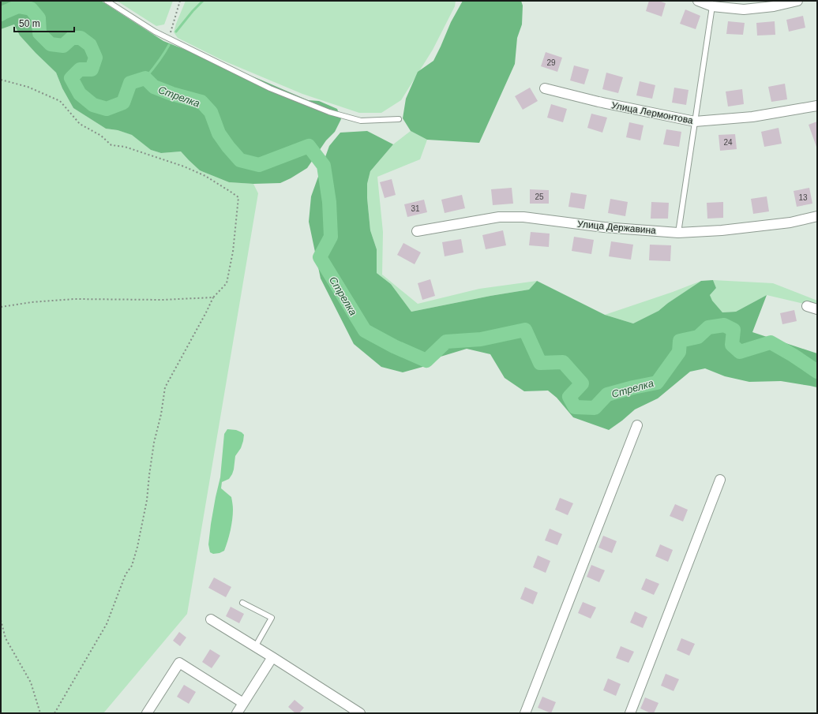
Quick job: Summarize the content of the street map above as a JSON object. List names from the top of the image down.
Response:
{
  "streets": {
    "street": ["Улица Лермонтова", "Улица Державина"]
  },
  "water": ["Стрелка"],
  "house_numbers": [
    "29",
    "24",
    "25",
    "13",
    "31"
  ],
  "scale_bar": "50 m"
}
